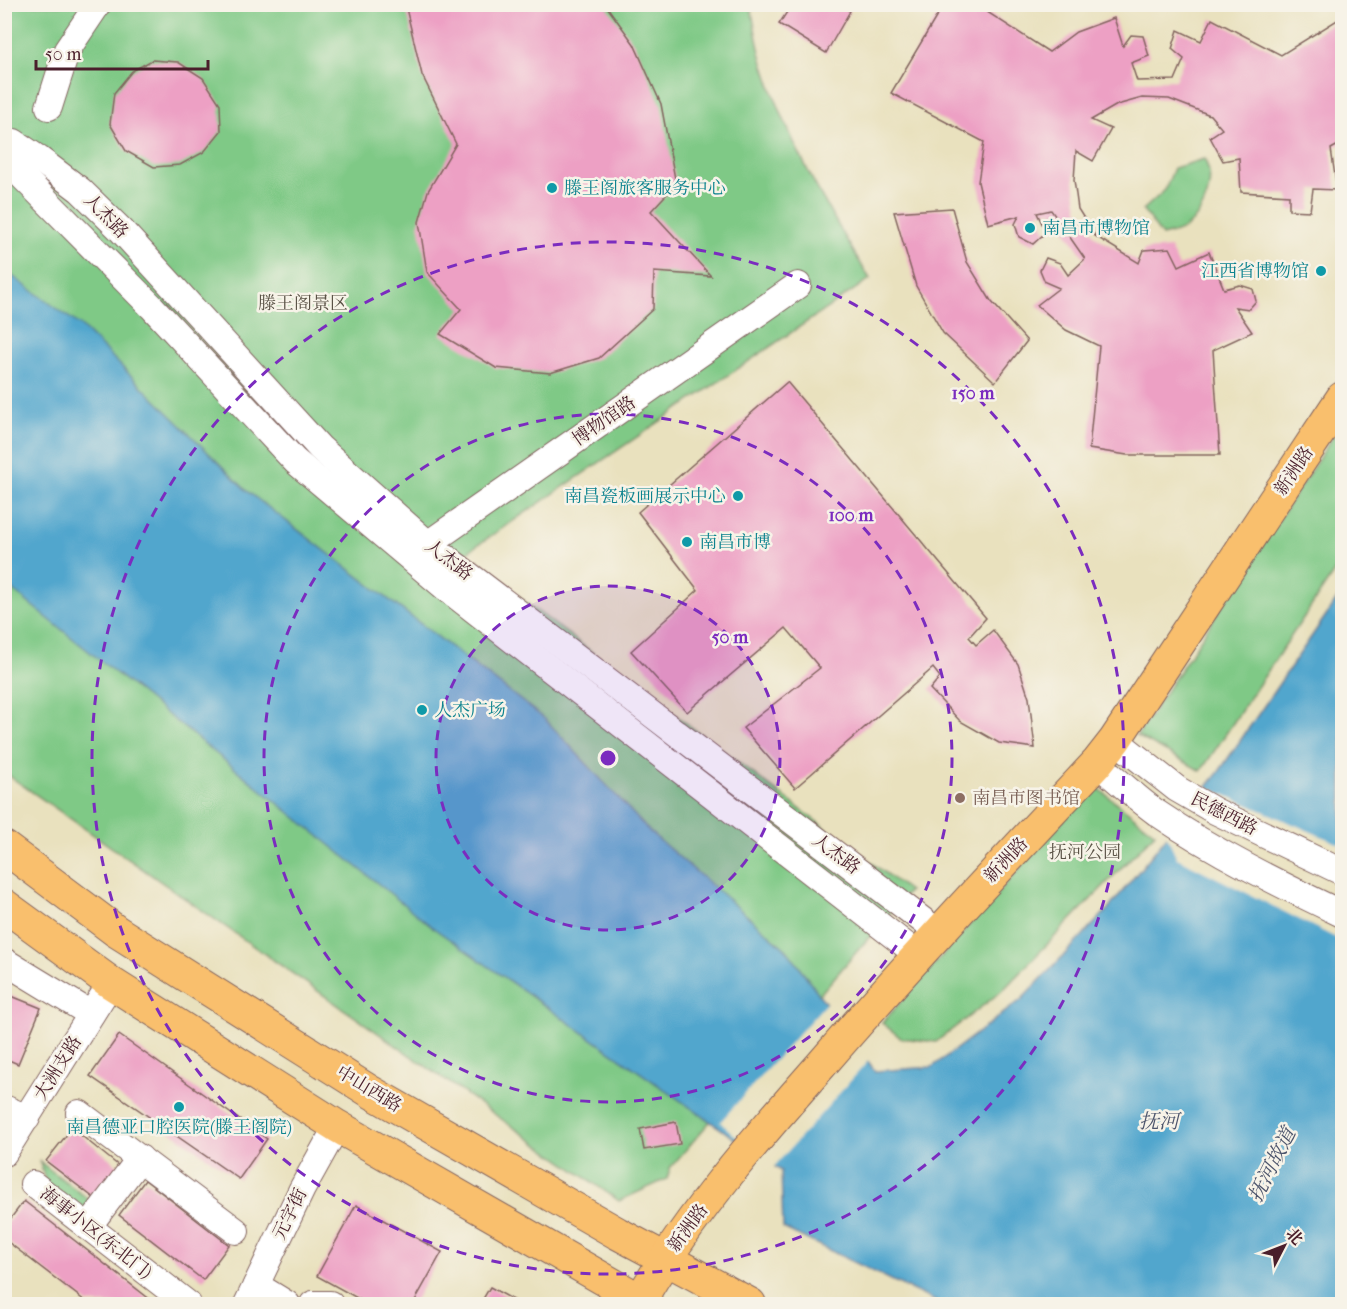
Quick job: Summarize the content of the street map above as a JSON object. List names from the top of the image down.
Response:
{
  "streets": {
    "main road": ["新洲路", "中山西路"],
    "street": [
      "人杰路",
      "博物馆路",
      "民德西路",
      "大洲支路",
      "元字街",
      "海事小区(东北门)"
    ]
  },
  "crossings": [
    ["人杰路", "博物馆路"],
    ["人杰路", "新洲路"],
    ["新洲路", "民德西路"],
    ["新洲路", "中山西路"]
  ],
  "water": ["抚河", "抚河故道"],
  "parks": ["滕王阁景区", "抚河公园"],
  "places": [
    "滕王阁旅客服务中心",
    "南昌市博物馆",
    "江西省博物馆",
    "南昌瓷板画展示中心",
    "南昌市博",
    "人杰广场",
    "南昌市图书馆",
    "南昌德亚口腔医院(滕王阁院)"
  ],
  "scale_bar": "50 m",
  "north": "top right",
  "rings": ["150 m", "100 m", "50 m"]
}
